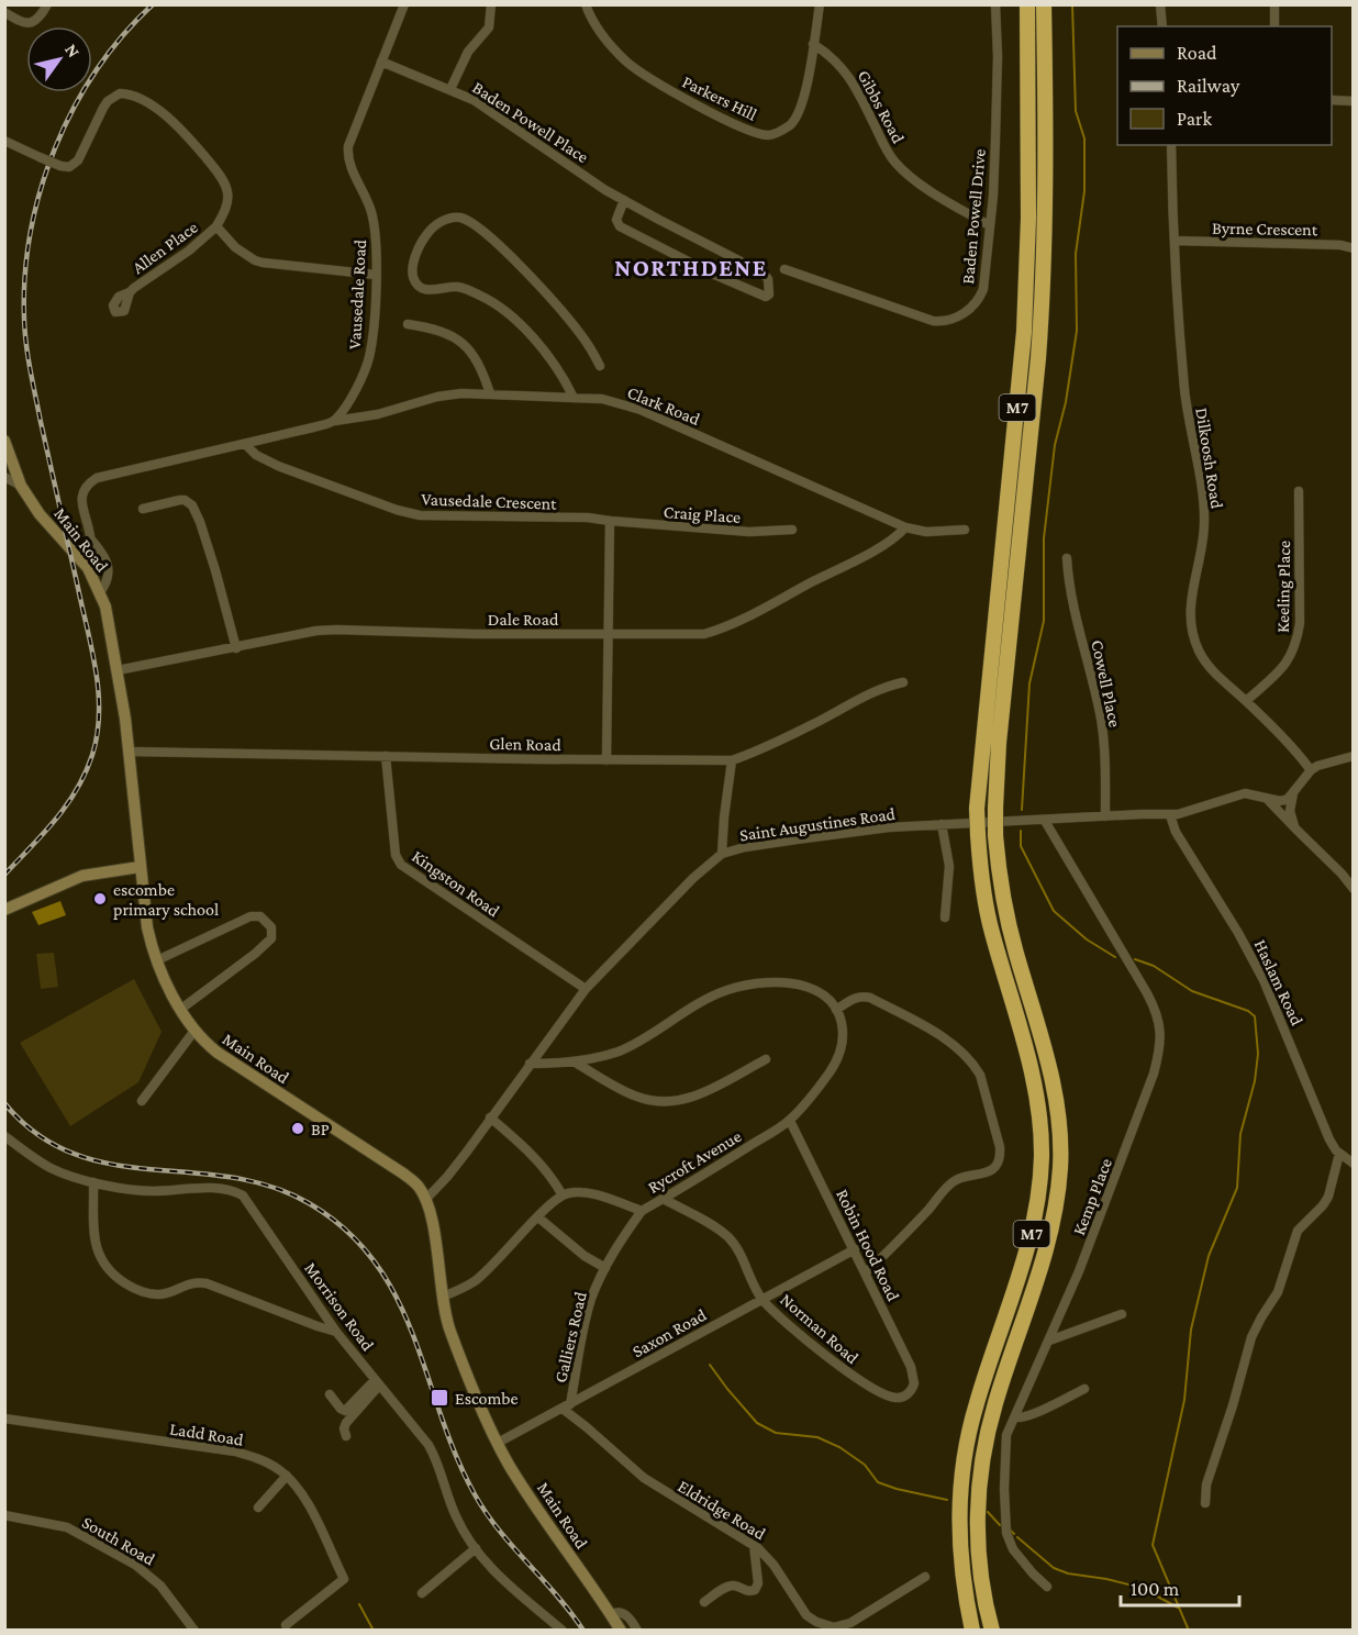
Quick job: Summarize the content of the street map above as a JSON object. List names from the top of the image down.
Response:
{
  "streets": {
    "highway": ["M7"],
    "main road": ["Main Road"],
    "street": [
      "Parkers Hill",
      "Gibbs Road",
      "Baden Powell Place",
      "Baden Powell Drive",
      "Byrne Crescent",
      "Allen Place",
      "Vausedale Road",
      "Clark Road",
      "Dilkoosh Road",
      "Vausedale Crescent",
      "Craig Place",
      "Keeling Place",
      "Dale Road",
      "Cowell Place",
      "Glen Road",
      "Saint Augustines Road",
      "Kingston Road",
      "Haslam Road",
      "Rycroft Avenue",
      "Kemp Place",
      "Robin Hood Road",
      "Morrison Road",
      "Norman Road",
      "Saxon Road",
      "Galliers Road",
      "Ladd Road",
      "Eldridge Road",
      "South Road"
    ]
  },
  "crossings": [
    ["Parkers Hill", "Gibbs Road"],
    ["Gibbs Road", "Baden Powell Drive"],
    ["Baden Powell Place", "Vausedale Road"],
    ["Byrne Crescent", "Dilkoosh Road"],
    ["Vausedale Road", "Clark Road"],
    ["Clark Road", "Dale Road"],
    ["Dilkoosh Road", "Keeling Place"],
    ["Vausedale Crescent", "Craig Place"],
    ["Main Road", "Dale Road"],
    ["Main Road", "Glen Road"],
    ["Main Road", "Saint Augustines Road"],
    ["Main Road", "Saxon Road"],
    ["Cowell Place", "Saint Augustines Road"],
    ["Glen Road", "Kingston Road"],
    ["Saint Augustines Road", "Kingston Road"],
    ["Saint Augustines Road", "Haslam Road"],
    ["Saint Augustines Road", "Kemp Place"],
    ["Rycroft Avenue", "Robin Hood Road"],
    ["Rycroft Avenue", "Norman Road"],
    ["Rycroft Avenue", "Galliers Road"],
    ["Robin Hood Road", "Norman Road"],
    ["Robin Hood Road", "Saxon Road"],
    ["Norman Road", "Saxon Road"],
    ["Saxon Road", "Galliers Road"],
    ["Saxon Road", "Eldridge Road"],
    ["Galliers Road", "Eldridge Road"]
  ],
  "districts": ["NORTHDENE"],
  "places": {
    "other": ["escombe primary school", "BP"],
    "transit": ["Escombe"]
  },
  "legend": ["Road", "Railway", "Park"],
  "scale_bar": "100 m",
  "north": "top right"
}
